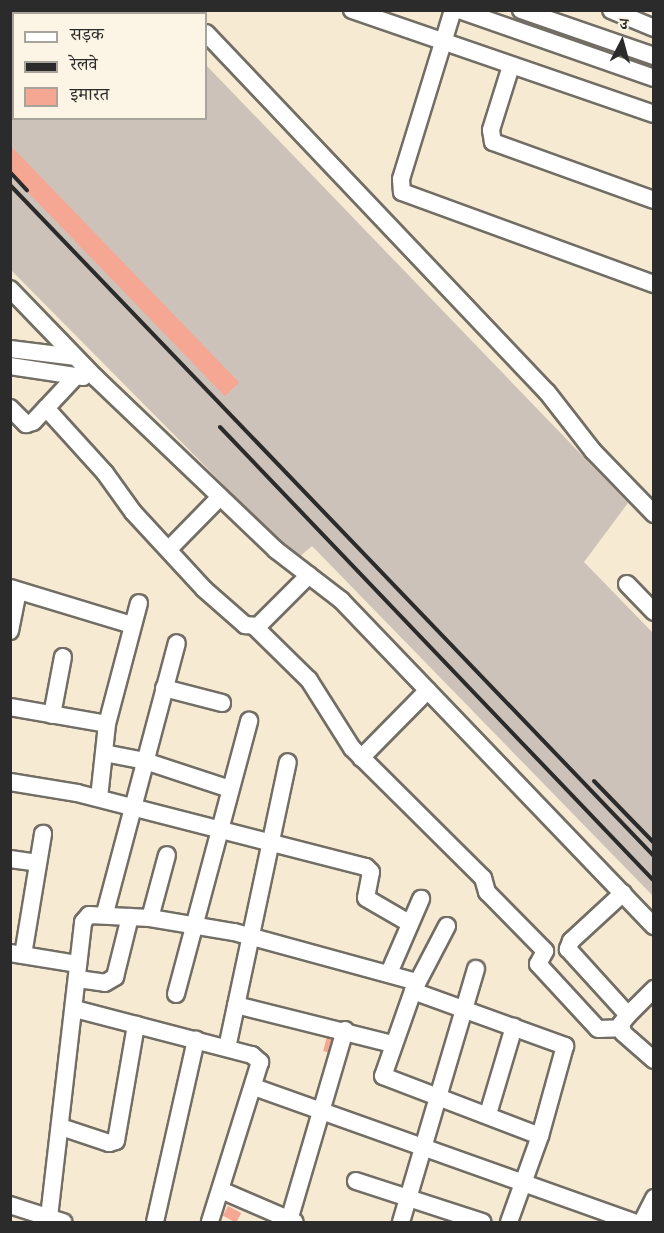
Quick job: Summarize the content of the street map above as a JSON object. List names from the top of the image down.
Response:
{
  "legend": ["सड़क", "रेलवे", "इमारत"],
  "north": "top"
}
